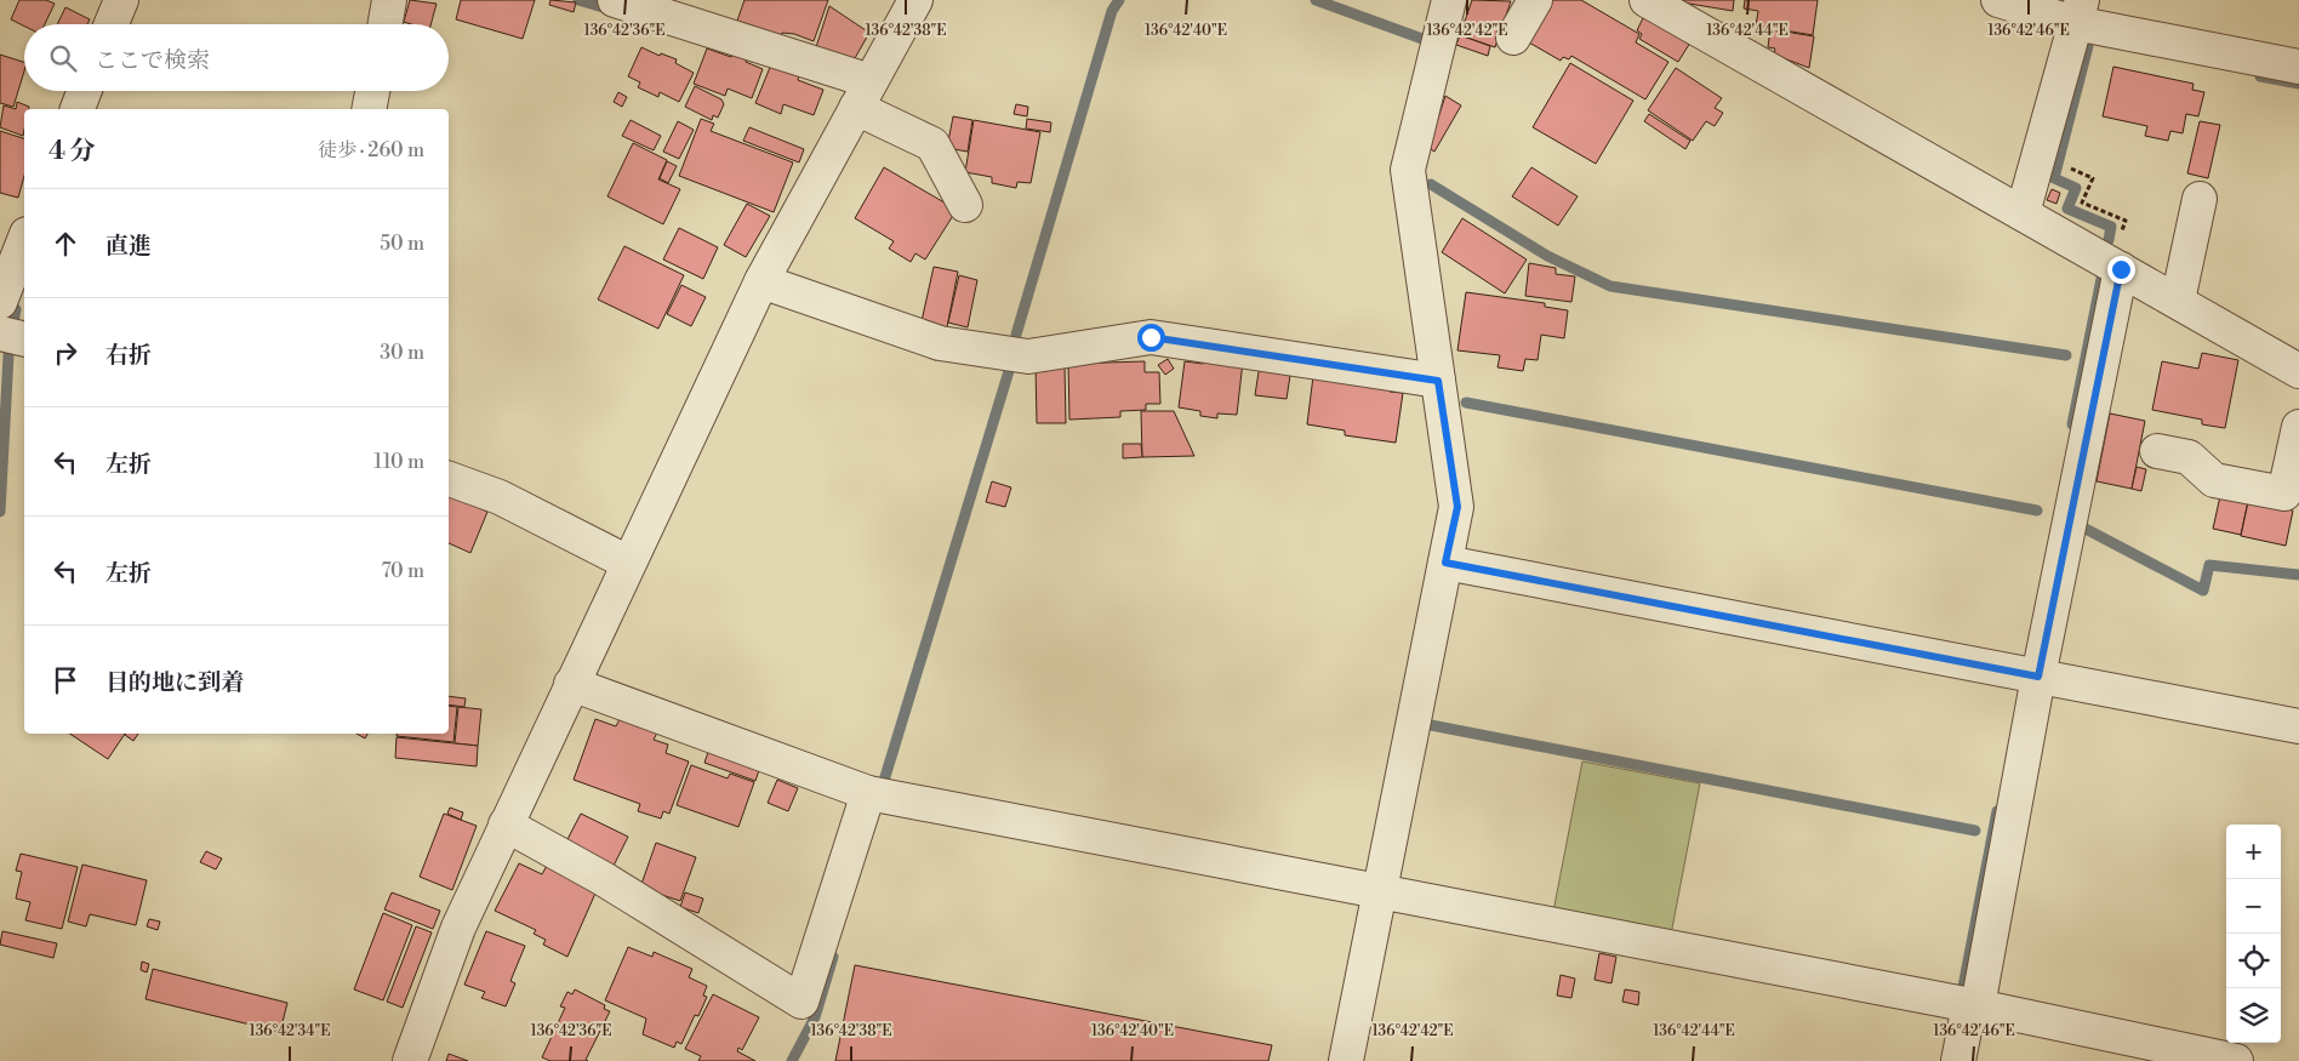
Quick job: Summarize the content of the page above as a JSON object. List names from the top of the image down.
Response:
{
  "page": {
    "search": "ここで検索",
    "heading": ["4 分", "徒歩 · 260 m"],
    "list": [
      ["直進", "50 m"],
      ["右折", "30 m"],
      ["左折", "110 m"],
      ["左折", "70 m"],
      "目的地に到着"
    ],
    "map_buttons": ["+", "−"]
  },
  "coordinates": [
    "136°42'36\"E",
    "136°42'38\"E",
    "136°42'40\"E",
    "136°42'42\"E",
    "136°42'44\"E",
    "136°42'46\"E",
    "136°42'34\"E"
  ]
}
